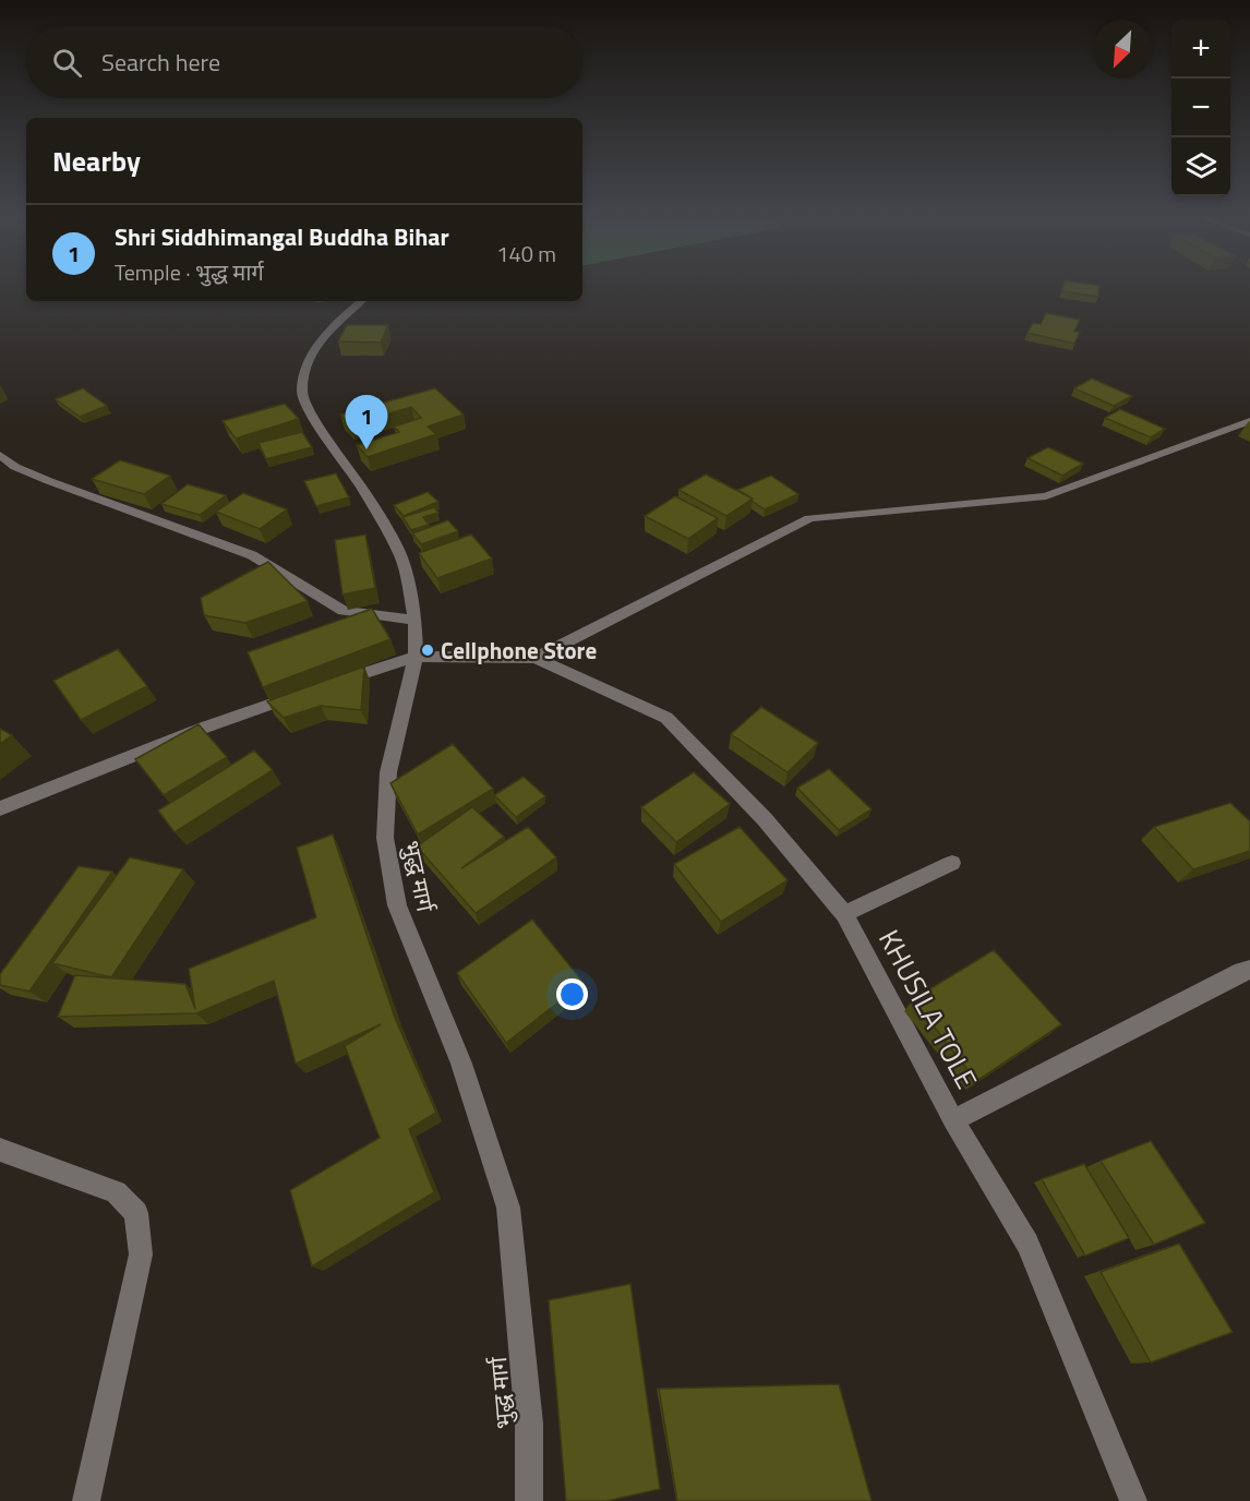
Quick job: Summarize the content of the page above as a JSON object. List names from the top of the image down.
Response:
{
  "streets": {
    "street": ["भुद्ध मार्ग", "KHUSILA TOLE"]
  },
  "places": ["Cellphone Store"],
  "north": "bottom left",
  "page": {
    "map_buttons": ["+", "−"],
    "search": "Search here",
    "heading": "Nearby",
    "list": [
      {
        "mark": "1",
        "name": "Shri Siddhimangal Buddha Bihar",
        "note": "Temple · भुद्ध मार्ग",
        "value": "140 m"
      }
    ],
    "pins": "1"
  }
}
